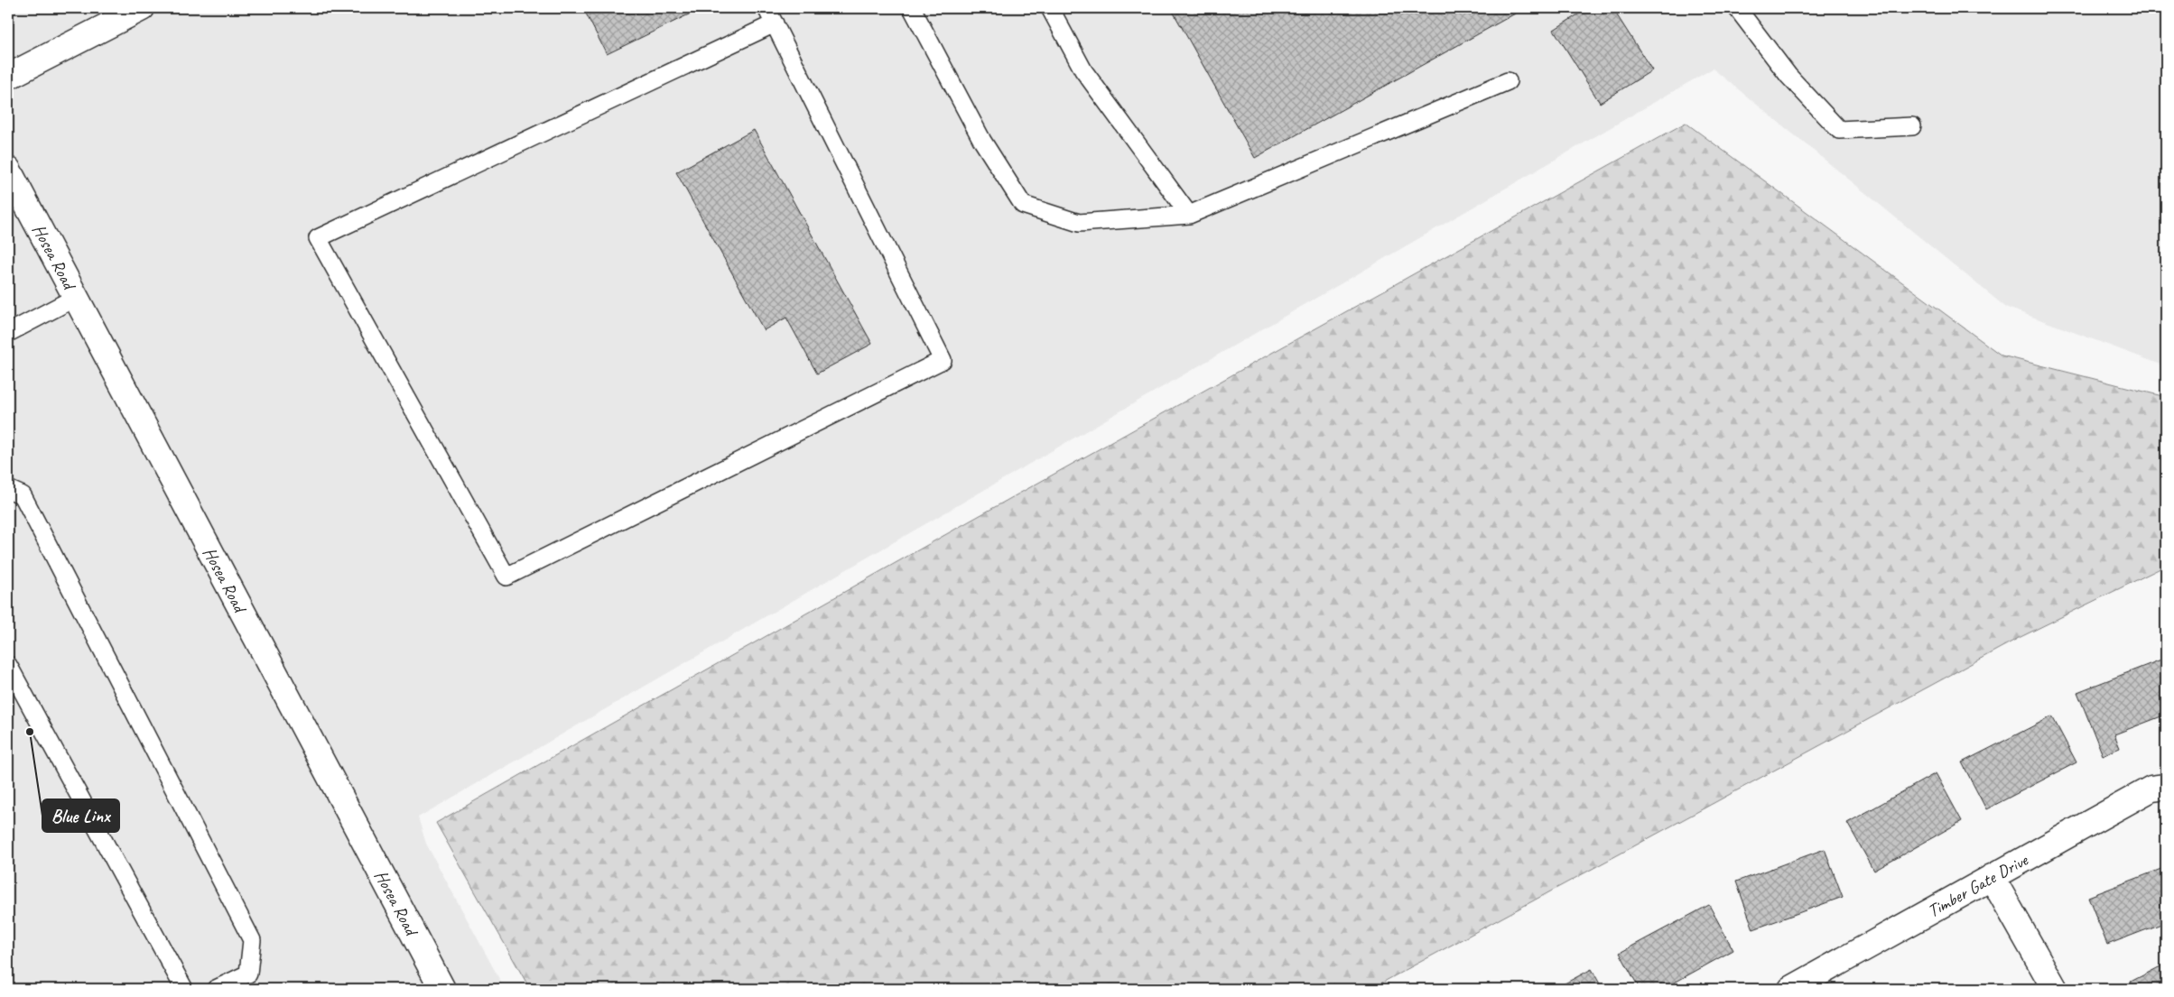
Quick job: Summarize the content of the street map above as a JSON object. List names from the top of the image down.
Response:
{
  "streets": {
    "street": ["Hosea Road", "Timber Gate Drive"]
  },
  "places": ["Blue Linx"]
}
